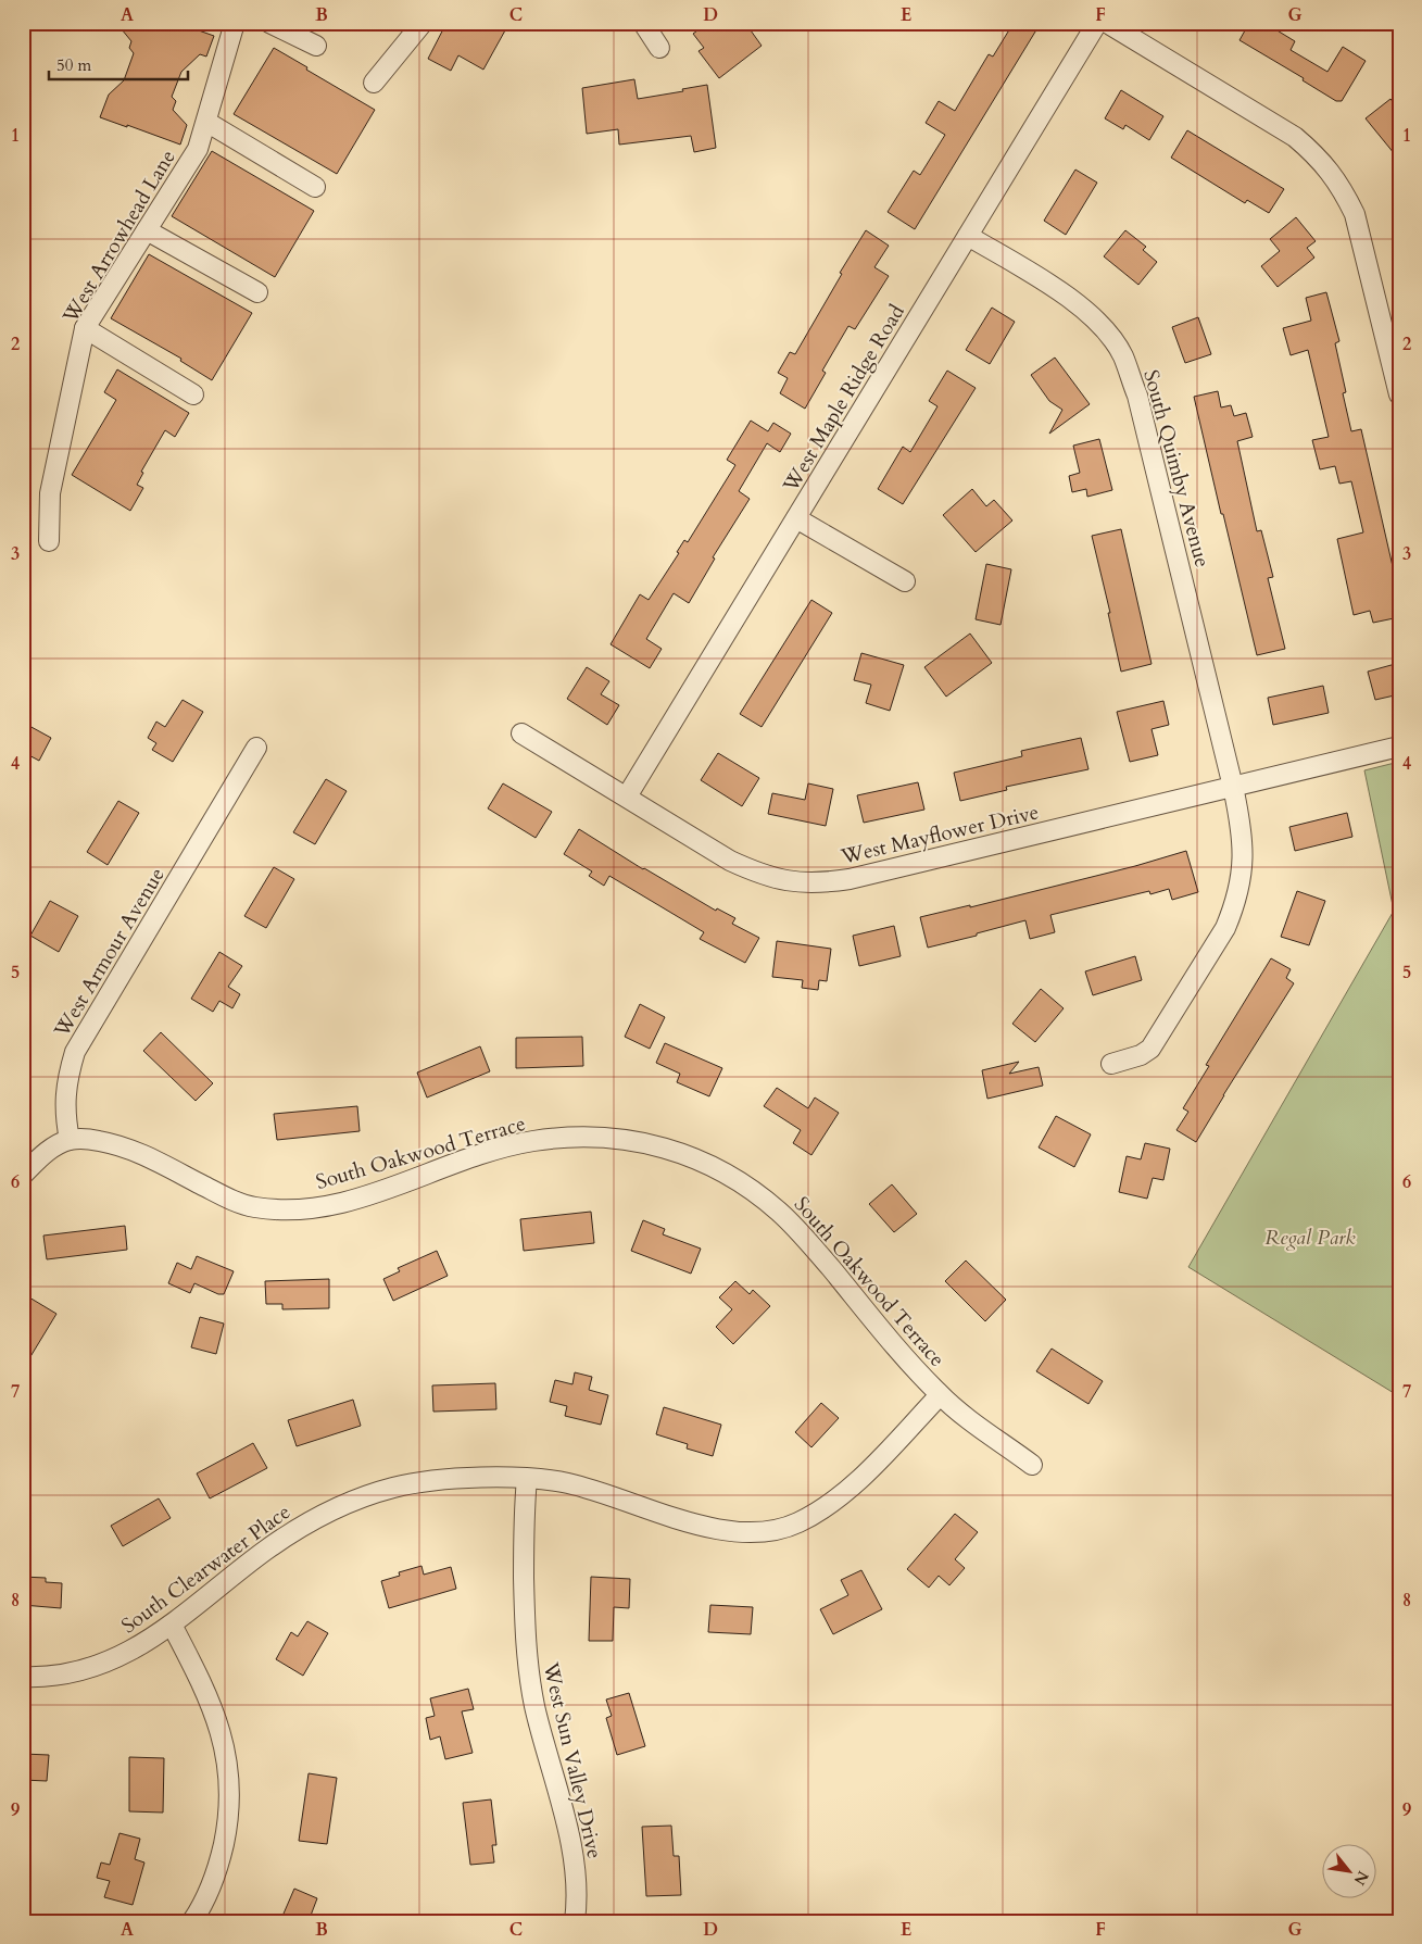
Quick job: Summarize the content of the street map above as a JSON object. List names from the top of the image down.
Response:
{
  "streets": {
    "street": [
      "West Arrowhead Lane",
      "West Maple Ridge Road",
      "South Quimby Avenue",
      "West Mayflower Drive",
      "West Armour Avenue",
      "South Oakwood Terrace",
      "South Clearwater Place",
      "West Sun Valley Drive"
    ]
  },
  "crossings": [
    ["West Maple Ridge Road", "South Quimby Avenue"],
    ["West Maple Ridge Road", "West Mayflower Drive"],
    ["South Quimby Avenue", "West Mayflower Drive"],
    ["West Armour Avenue", "South Oakwood Terrace"],
    ["South Oakwood Terrace", "South Clearwater Place"],
    ["South Clearwater Place", "West Sun Valley Drive"]
  ],
  "parks": ["Regal Park"],
  "scale_bar": "50 m",
  "north": "bottom right",
  "grid": {
    "columns": [
      "A",
      "B",
      "C",
      "D",
      "E",
      "F",
      "G"
    ],
    "rows": [
      "1",
      "2",
      "3",
      "4",
      "5",
      "6",
      "7",
      "8",
      "9"
    ]
  }
}
